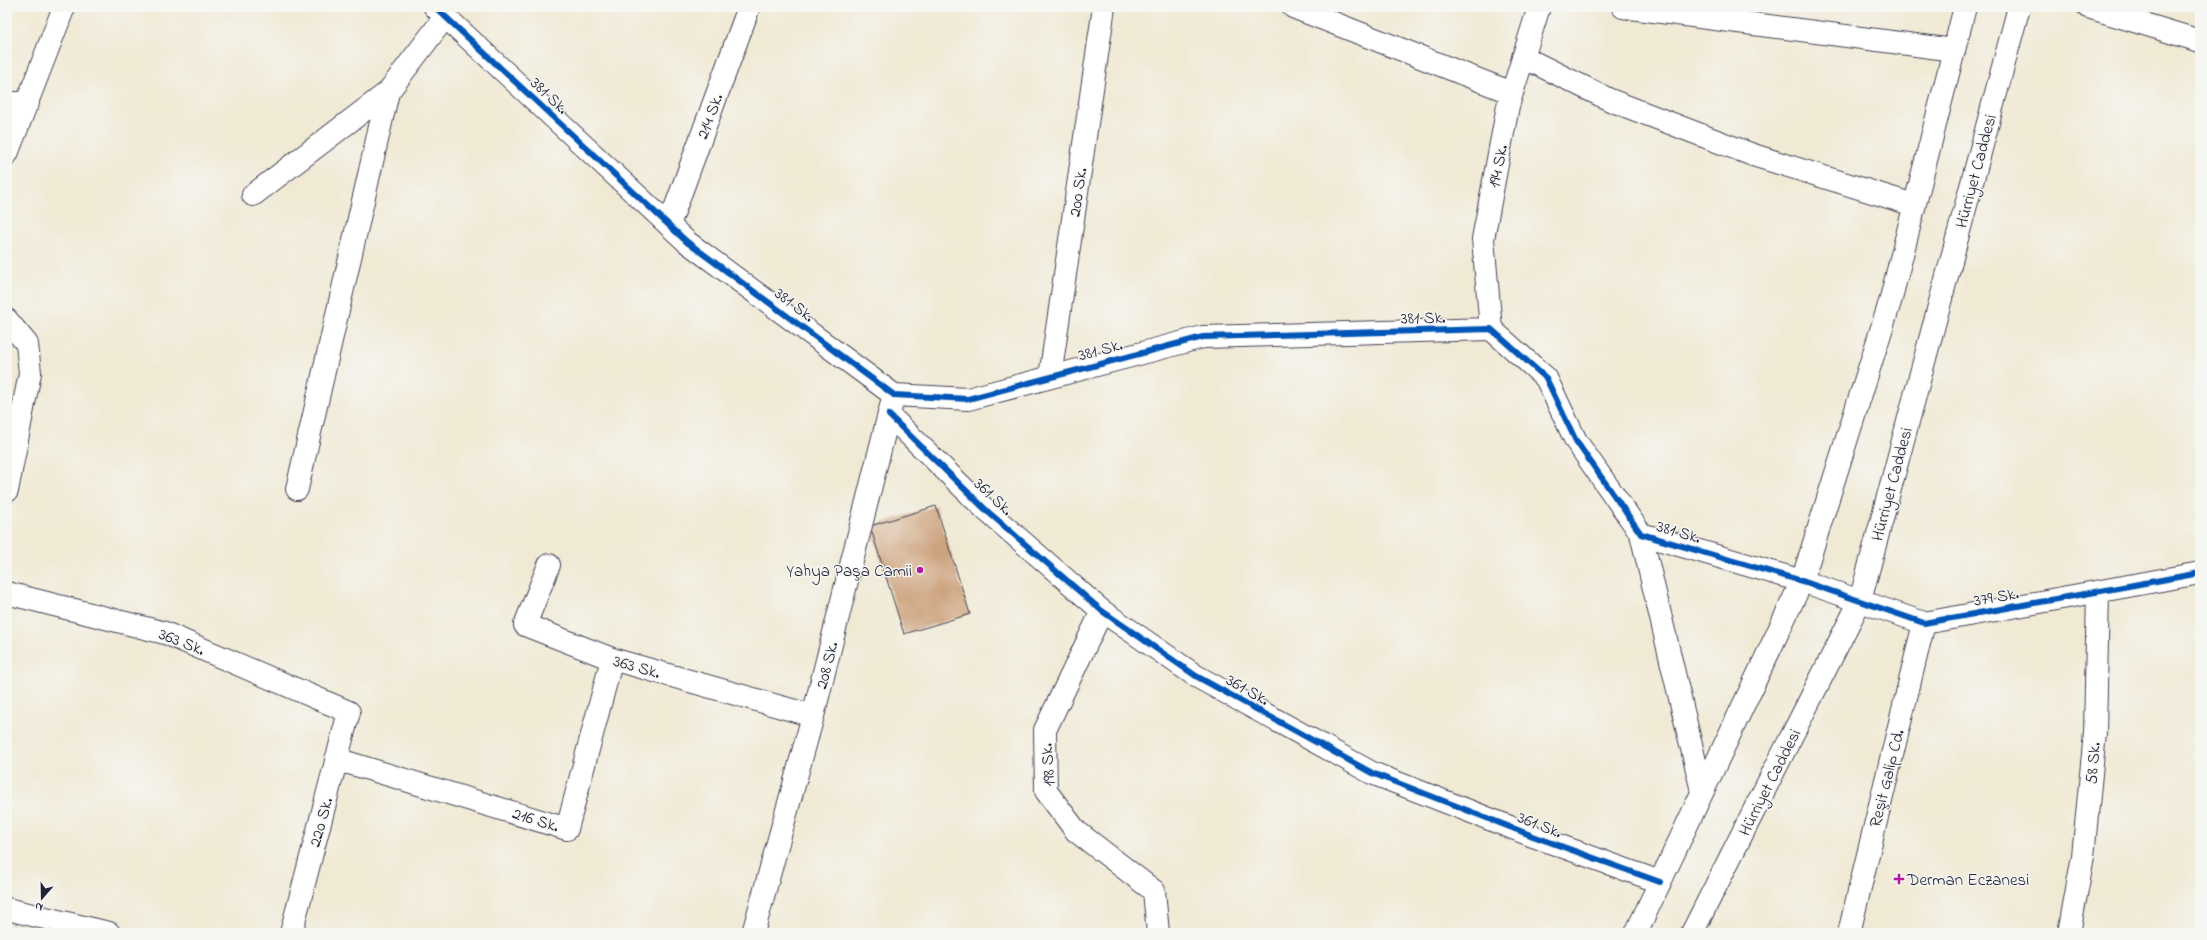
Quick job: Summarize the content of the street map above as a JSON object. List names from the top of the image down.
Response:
{
  "streets": {
    "street": [
      "381 Sk.",
      "214 Sk.",
      "194 Sk.",
      "Hürriyet Caddesi",
      "200 Sk.",
      "361 Sk.",
      "379 Sk.",
      "363 Sk.",
      "208 Sk.",
      "58 Sk.",
      "198 Sk.",
      "Reşit Galip Cd.",
      "216 Sk.",
      "220 Sk."
    ]
  },
  "crossings": [
    ["381 Sk.", "214 Sk."],
    ["381 Sk.", "194 Sk."],
    ["381 Sk.", "200 Sk."],
    ["381 Sk.", "361 Sk."],
    ["381 Sk.", "379 Sk."],
    ["381 Sk.", "208 Sk."],
    ["Hürriyet Caddesi", "379 Sk."],
    ["361 Sk.", "208 Sk."],
    ["361 Sk.", "198 Sk."],
    ["379 Sk.", "58 Sk."],
    ["379 Sk.", "Reşit Galip Cd."],
    ["363 Sk.", "208 Sk."],
    ["363 Sk.", "216 Sk."],
    ["363 Sk.", "220 Sk."],
    ["216 Sk.", "220 Sk."]
  ],
  "places": {
    "other": ["Yahya Paşa Camii"],
    "health": ["Derman Eczanesi"]
  },
  "north": "bottom"
}
